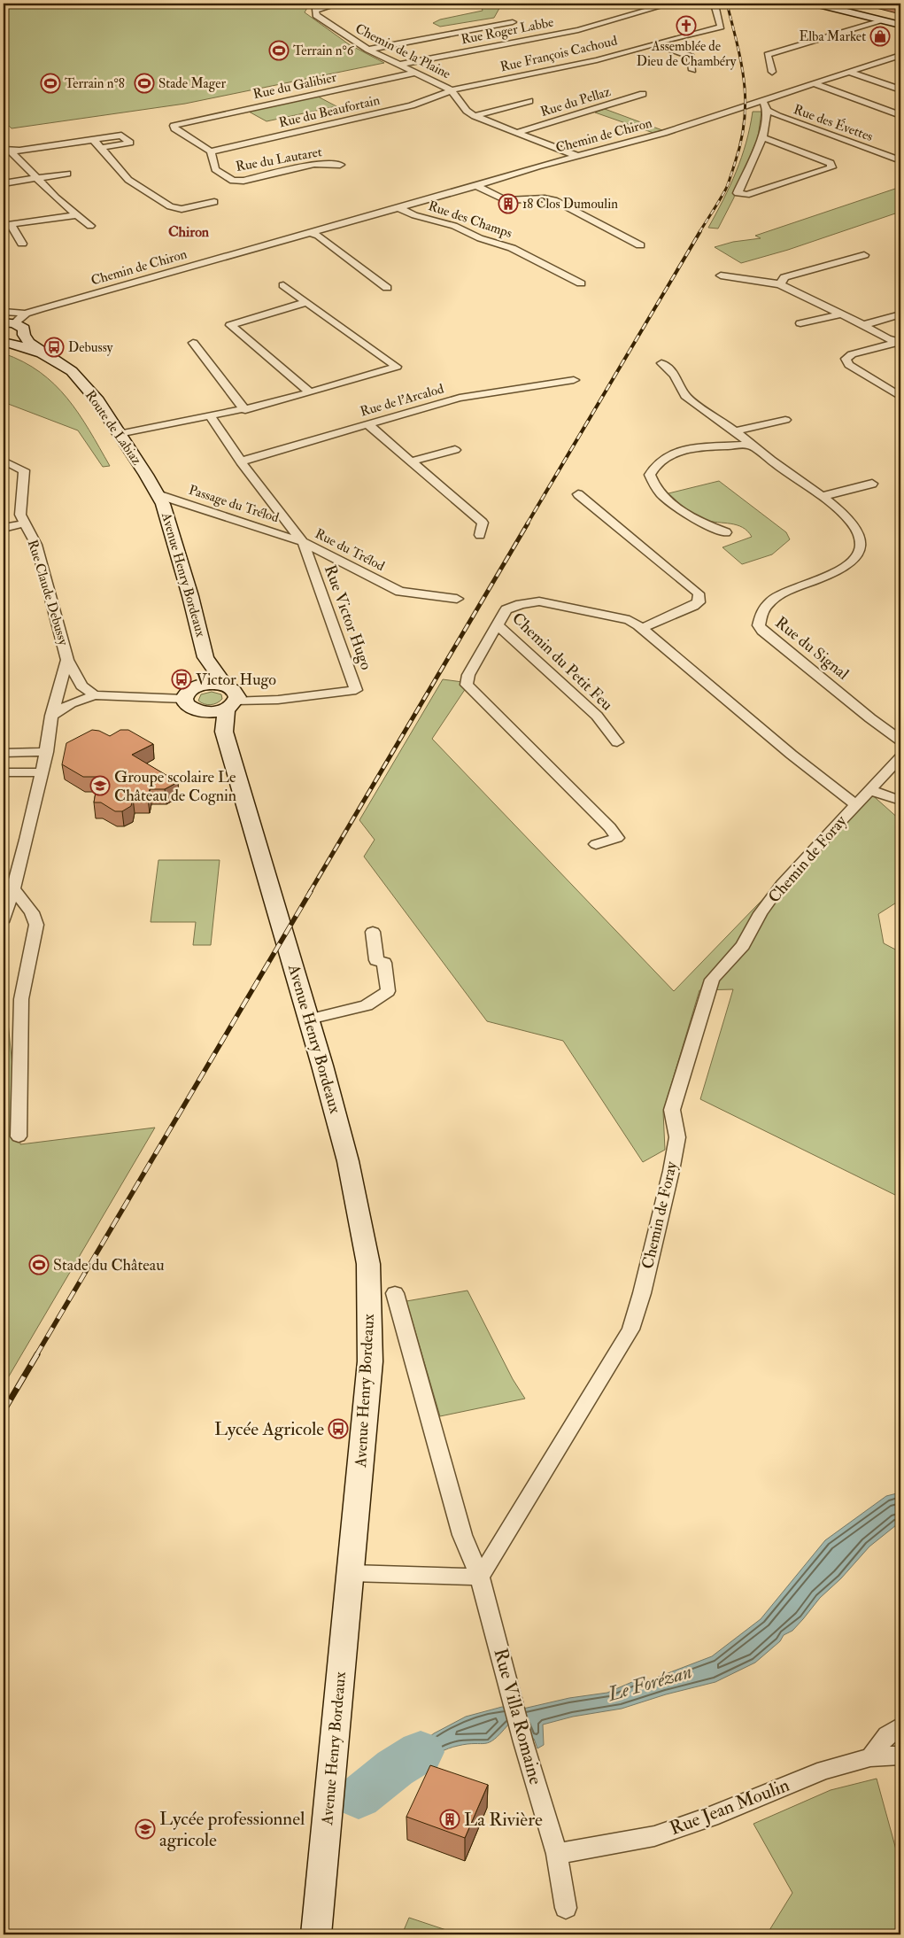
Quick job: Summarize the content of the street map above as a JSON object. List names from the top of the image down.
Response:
{
  "streets": {
    "main road": ["Route de Labiaz", "Avenue Henry Bordeaux"],
    "street": [
      "Rue Roger Labbe",
      "Chemin de la Plaine",
      "Rue François Cachoud",
      "Rue du Galibier",
      "Rue du Pellaz",
      "Rue du Beaufortain",
      "Rue des Évettes",
      "Chemin de Chiron",
      "Rue du Lautaret",
      "Rue des Champs",
      "Rue de l'Arcalod",
      "Passage du Trélod",
      "Rue du Trélod",
      "Rue Claude Debussy",
      "Rue Victor Hugo",
      "Rue du Signal",
      "Chemin du Petit Feu",
      "Chemin de Foray",
      "Rue Villa Romaine",
      "Rue Jean Moulin"
    ]
  },
  "crossings": [
    ["Rue Roger Labbe", "Chemin de la Plaine"],
    ["Chemin de la Plaine", "Rue François Cachoud"],
    ["Chemin de la Plaine", "Rue du Galibier"],
    ["Chemin de la Plaine", "Rue du Pellaz"],
    ["Chemin de la Plaine", "Rue du Beaufortain"],
    ["Chemin de la Plaine", "Chemin de Chiron"],
    ["Rue François Cachoud", "Rue du Beaufortain"],
    ["Rue du Galibier", "Rue du Beaufortain"],
    ["Rue du Galibier", "Rue du Lautaret"],
    ["Rue du Beaufortain", "Rue du Lautaret"],
    ["Chemin de Chiron", "Rue des Champs"],
    ["Chemin de Chiron", "Route de Labiaz"],
    ["Rue de l'Arcalod", "Rue du Trélod"],
    ["Route de Labiaz", "Passage du Trélod"],
    ["Route de Labiaz", "Avenue Henry Bordeaux"],
    ["Passage du Trélod", "Rue du Trélod"],
    ["Passage du Trélod", "Avenue Henry Bordeaux"],
    ["Passage du Trélod", "Rue Victor Hugo"],
    ["Rue du Trélod", "Rue Victor Hugo"],
    ["Avenue Henry Bordeaux", "Rue Victor Hugo"],
    ["Avenue Henry Bordeaux", "Chemin de Foray"],
    ["Avenue Henry Bordeaux", "Rue Villa Romaine"],
    ["Chemin du Petit Feu", "Chemin de Foray"],
    ["Chemin de Foray", "Rue Villa Romaine"],
    ["Rue Villa Romaine", "Rue Jean Moulin"]
  ],
  "districts": ["Chiron"],
  "water": ["Le Forézan"],
  "places": {
    "church": ["Assemblée de Dieu de Chambéry"],
    "shop": ["Elba Market"],
    "sports": [
      "Terrain n°6",
      "Terrain n°8",
      "Stade Mager",
      "Stade du Château"
    ],
    "building": ["18 Clos Dumoulin", "La Rivière"],
    "bus stop": ["Debussy", "Victor Hugo", "Lycée Agricole"],
    "school or university": ["Groupe scolaire Le Château de Cognin", "Lycée professionnel agricole"]
  }
}
